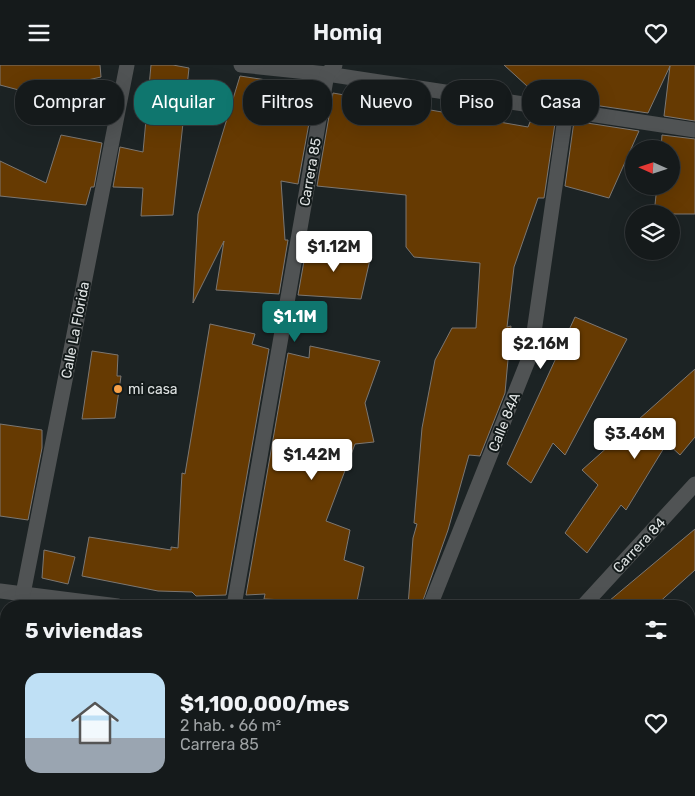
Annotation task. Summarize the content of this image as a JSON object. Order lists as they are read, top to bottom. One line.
{"streets":{"street":["Carrera 85","Calle La Florida","Calle 84A","Carrera 84"]},"places":["mi casa"],"north":"left","page":{"header":"Homiq","chip":["Comprar","Alquilar","Filtros","Nuevo","Piso","Casa"],"price":["$1.12M","$1.1M","$2.16M","$3.46M","$1.42M"],"heading":"5 viviendas","list":[{"name":"$1,100,000/mes","note":"2 hab. · 66 m² · Carrera 85"}]}}
